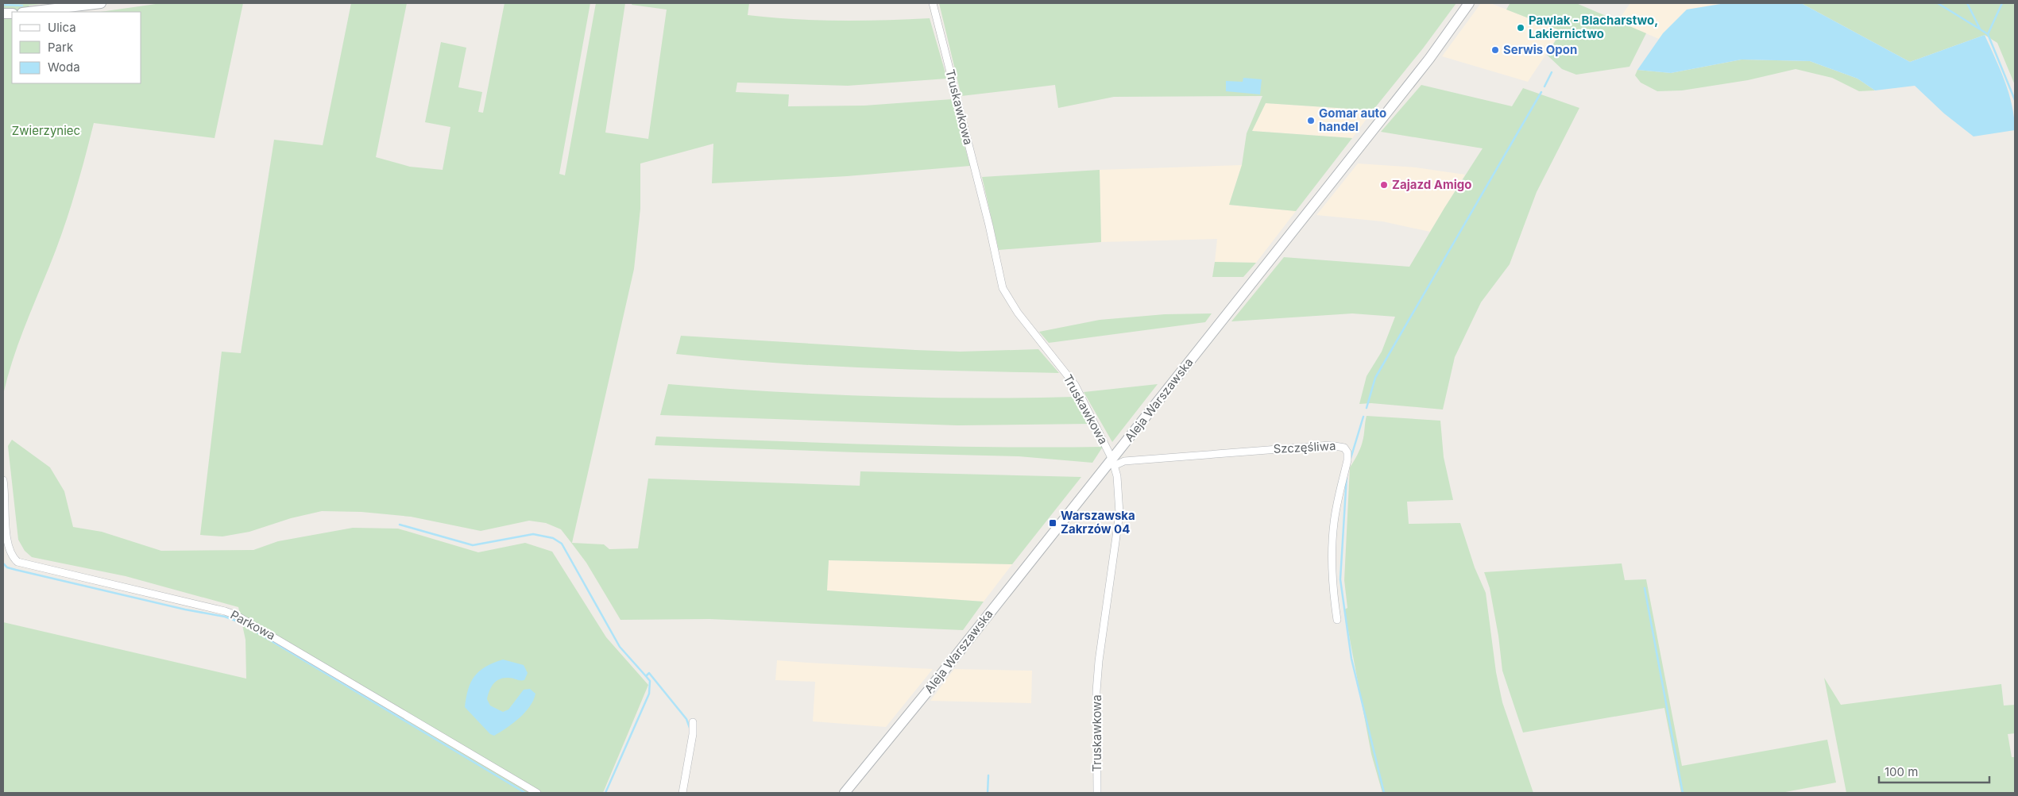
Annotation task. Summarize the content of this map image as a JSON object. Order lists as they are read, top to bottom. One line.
{"streets":{"street":["Truskawkowa","Aleja Warszawska","Szczęśliwa","Parkowa"]},"crossings":[["Truskawkowa","Aleja Warszawska"],["Truskawkowa","Szczęśliwa"],["Aleja Warszawska","Szczęśliwa"]],"parks":["Zwierzyniec"],"places":{"other":["Pawlak - Blacharstwo, Lakiernictwo","Serwis Opon","Gomar auto handel","Zajazd Amigo"],"transit":["Warszawska Zakrzów 04"]},"legend":["Ulica","Park","Woda"],"scale_bar":"100 m"}
